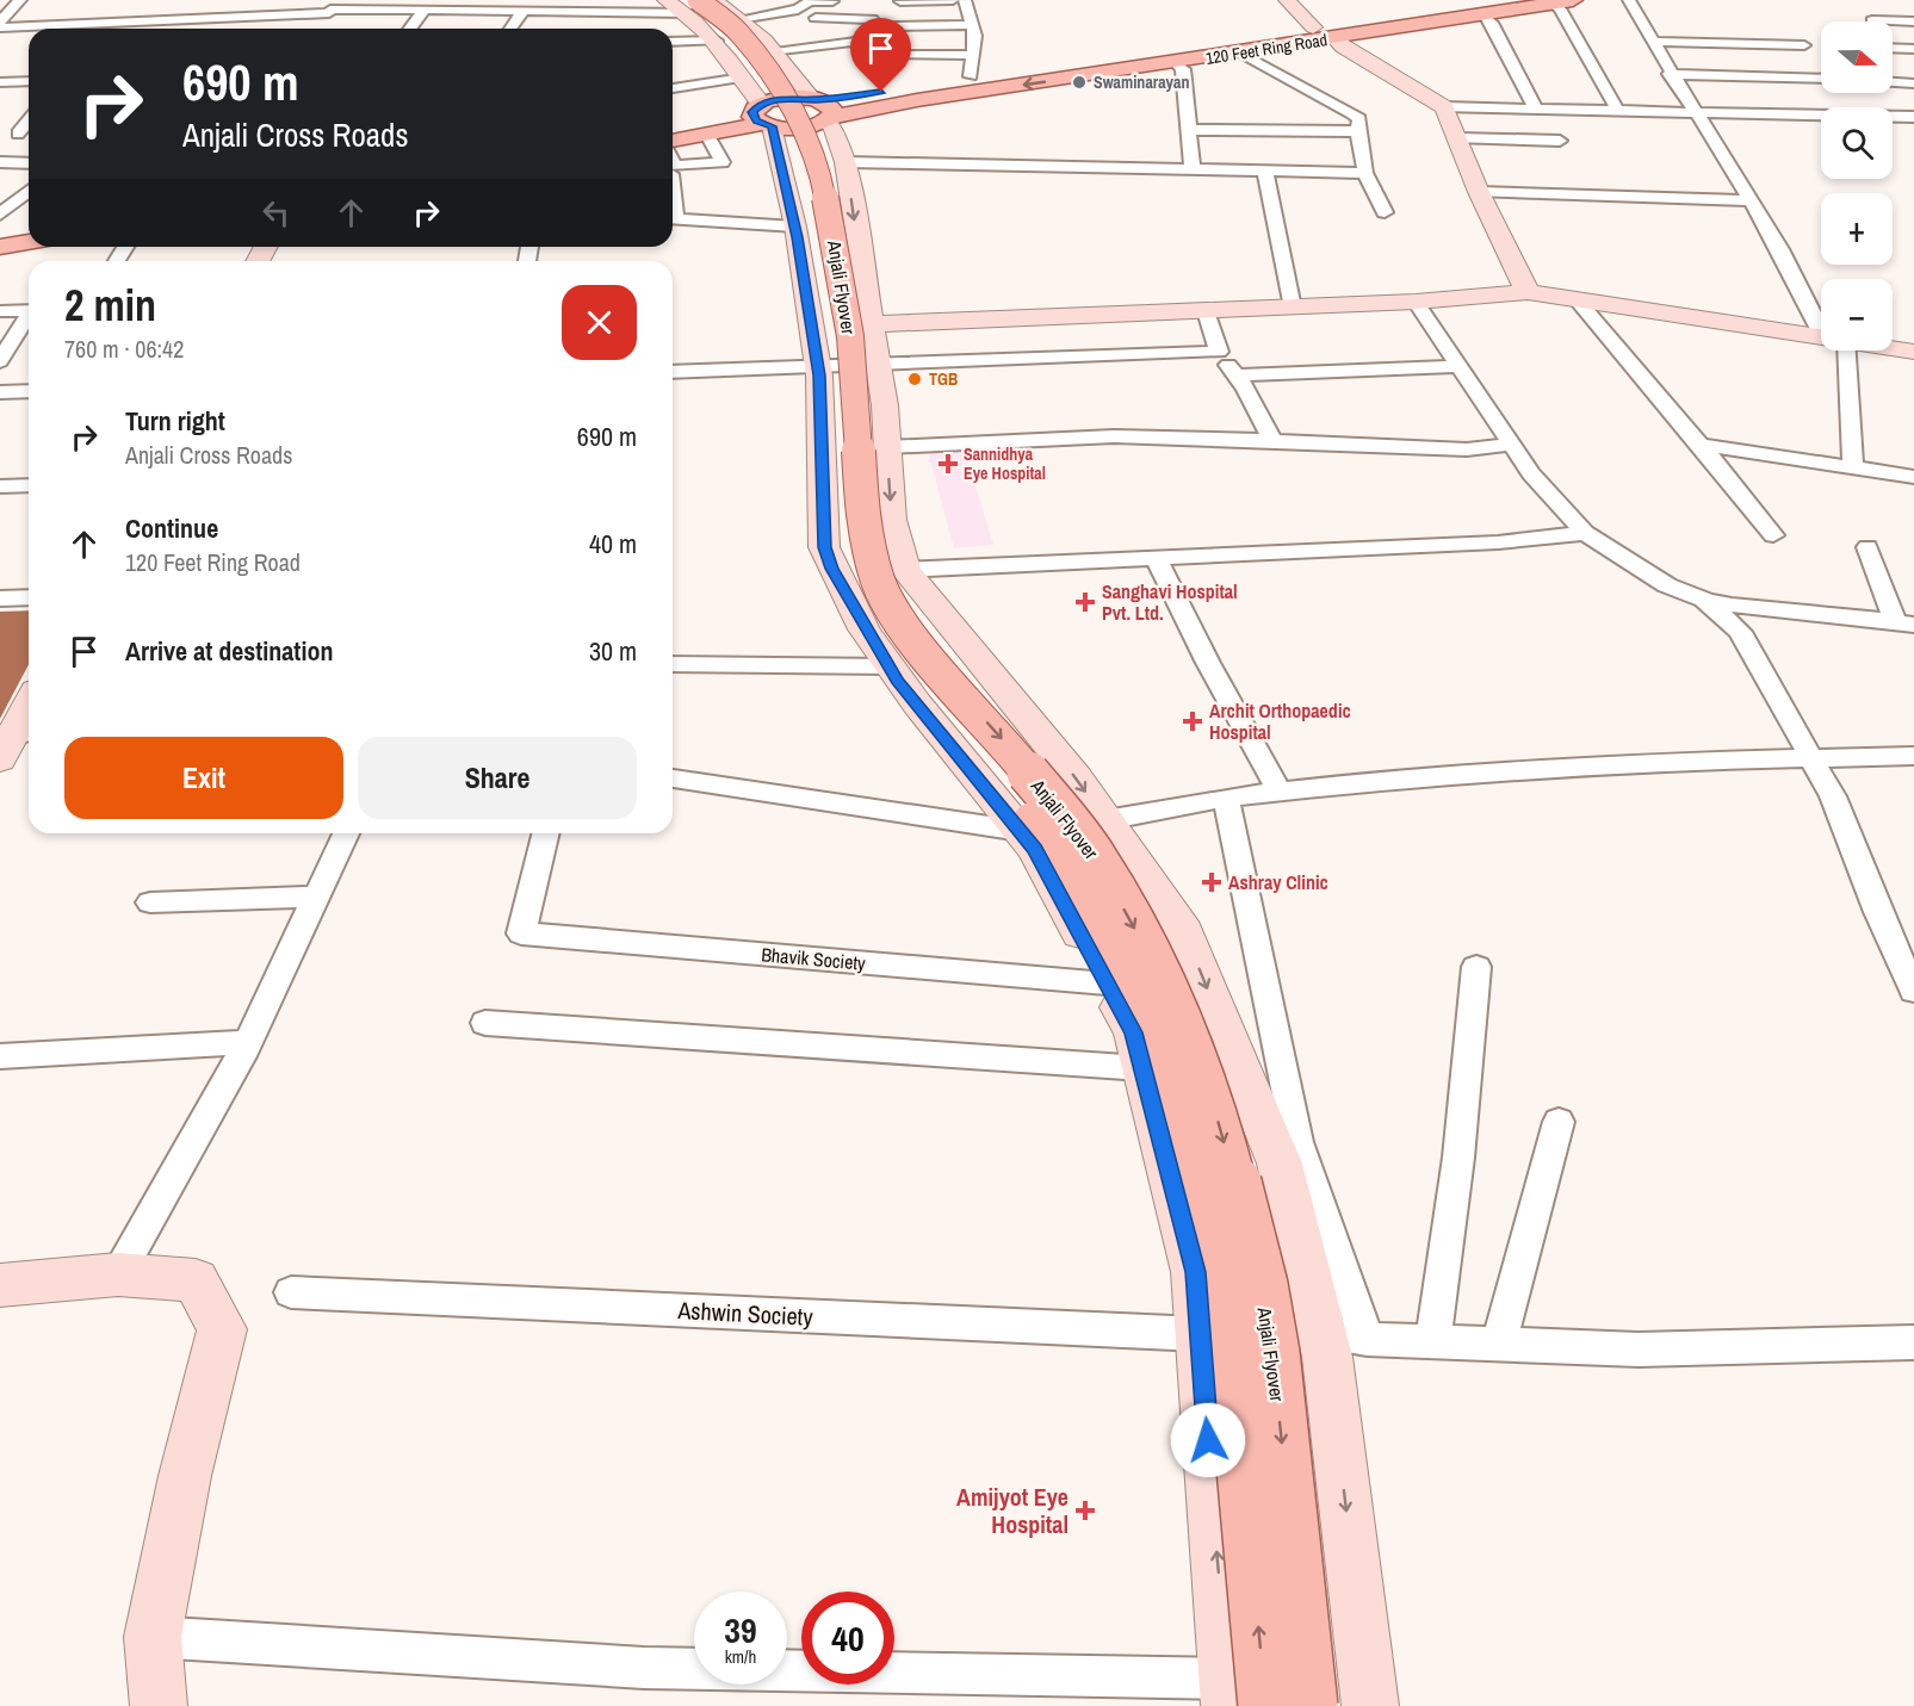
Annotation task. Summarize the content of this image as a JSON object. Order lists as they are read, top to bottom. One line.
{"streets":{"main road":["120 Feet Ring Road","Anjali Flyover"],"street":["Bhavik Society","Ashwin Society"]},"places":{"other":["Swaminarayan","TGB"],"health":["Sannidhya Eye Hospital","Sanghavi Hospital Pvt. Ltd.","Archit Orthopaedic Hospital","Ashray Clinic","Amijyot Eye Hospital"]},"north":"right","page":{"map_buttons":["+","−"],"turn":["690 m","Anjali Cross Roads"],"heading":["2 min","760 m · 06:42"],"list":[{"name":"Turn right","note":"Anjali Cross Roads","value":"690 m"},{"name":"Continue","note":"120 Feet Ring Road","value":"40 m"},{"name":"Arrive at destination","value":"30 m"}],"buttons":["Exit","Share"],"speed":"39 km/h","limit":"40"}}
